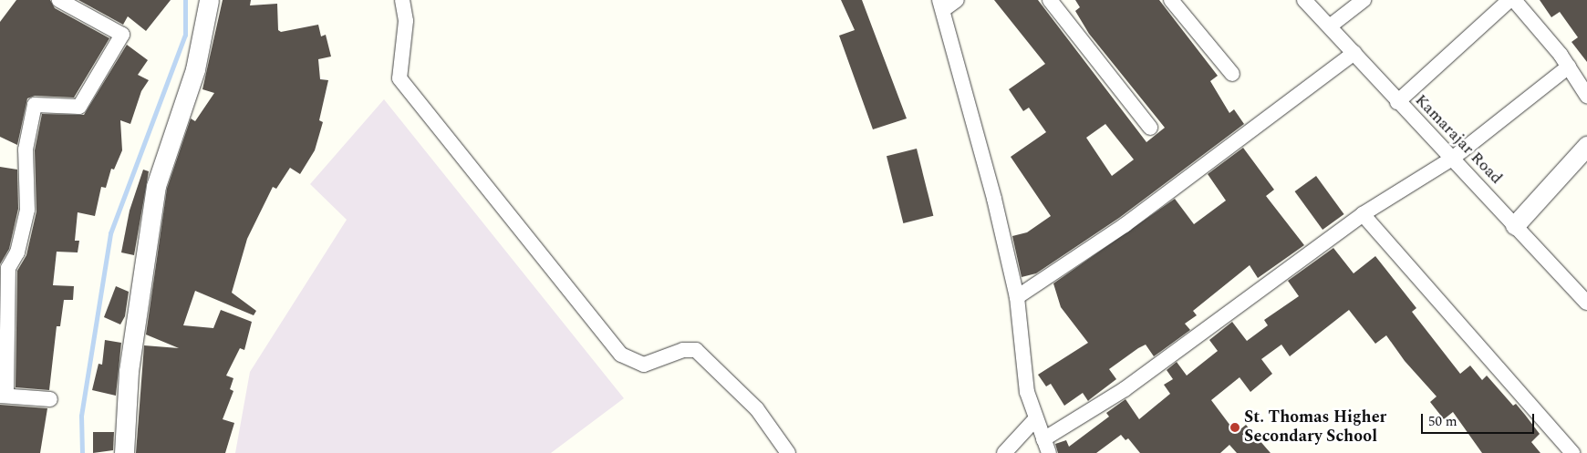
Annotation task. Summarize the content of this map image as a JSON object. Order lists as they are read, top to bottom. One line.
{"streets":{"street":["Kamarajar Road"]},"places":["St. Thomas Higher Secondary School"],"scale_bar":"50 m"}
